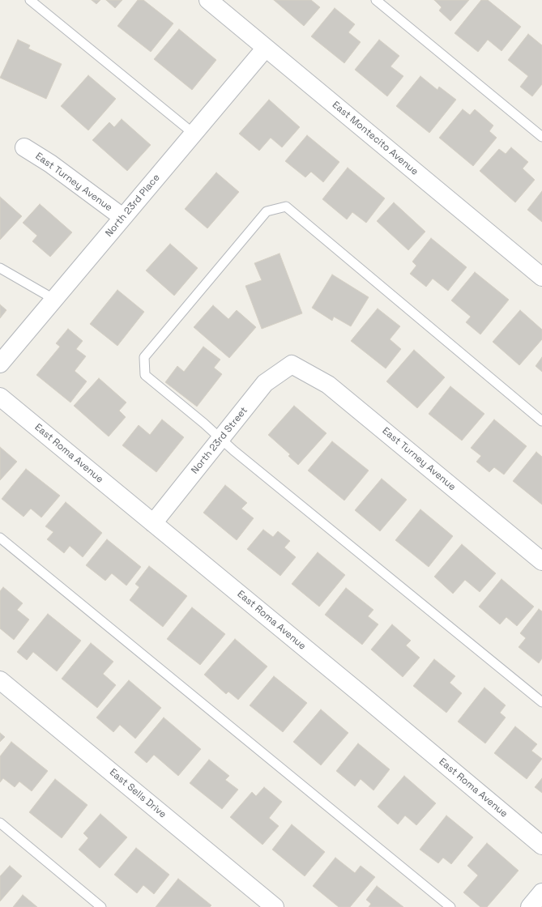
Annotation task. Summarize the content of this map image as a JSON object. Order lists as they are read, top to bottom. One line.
{"streets":{"street":["East Montecito Avenue","East Turney Avenue","North 23rd Place","North 23rd Street","East Roma Avenue","East Sells Drive"]},"crossings":[["East Montecito Avenue","North 23rd Place"],["East Turney Avenue","North 23rd Place"],["East Turney Avenue","North 23rd Street"],["North 23rd Street","East Roma Avenue"]]}
